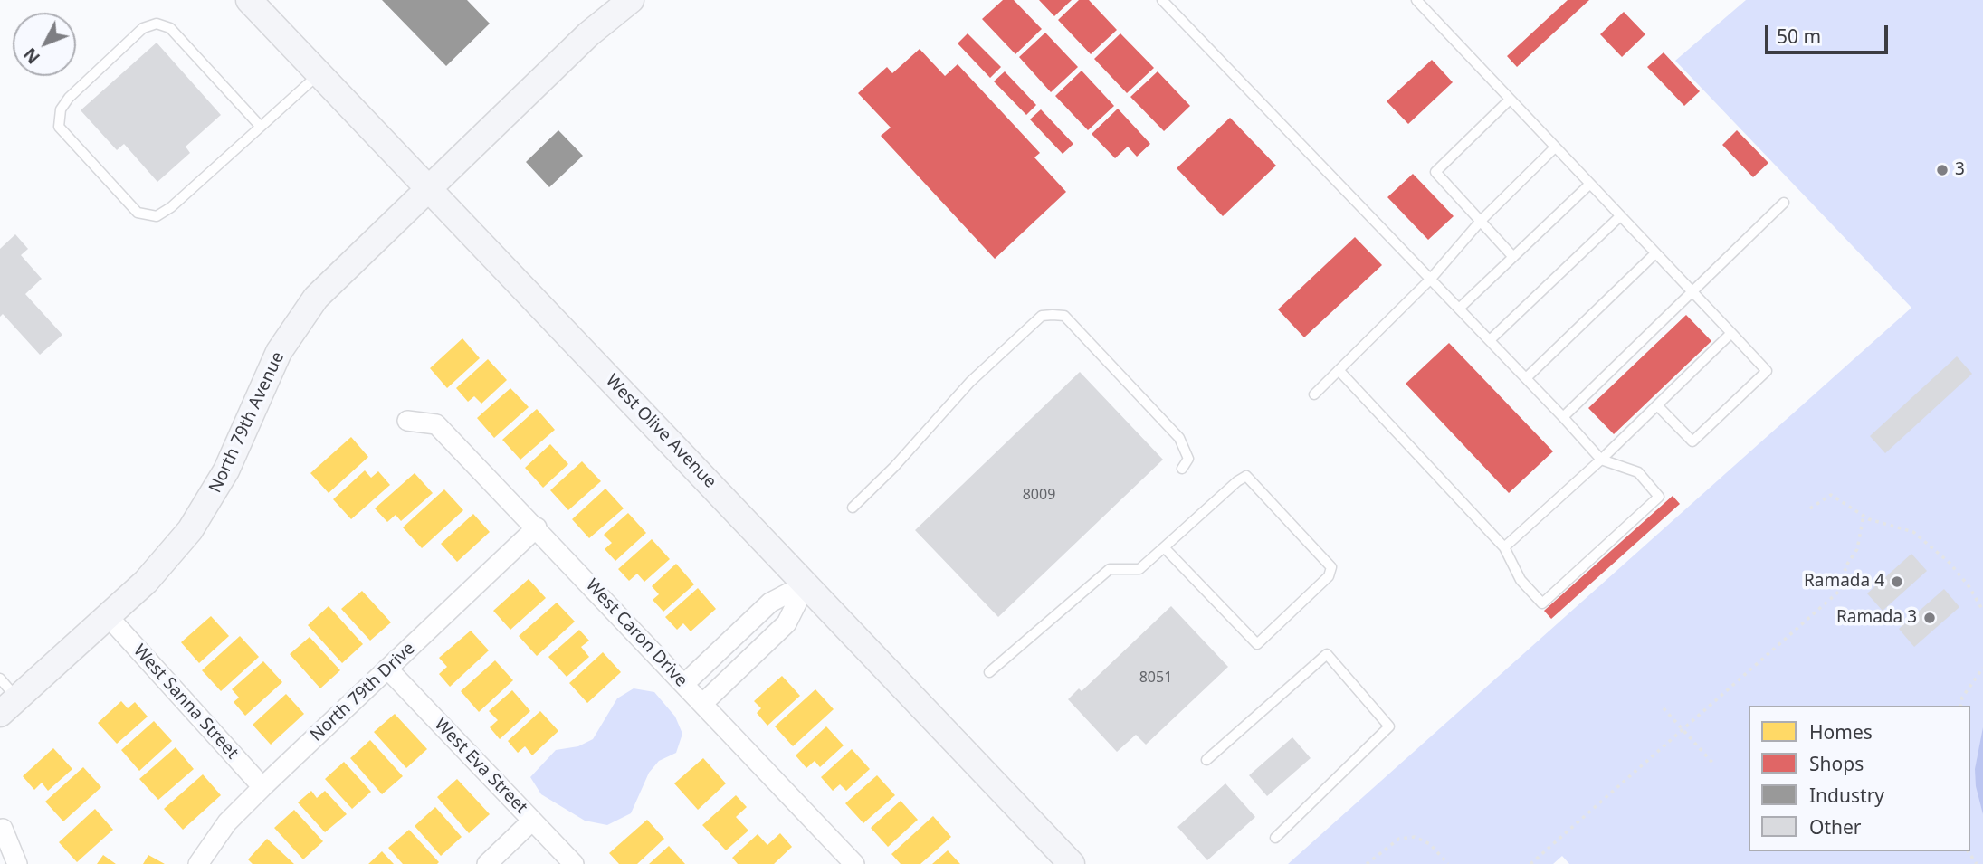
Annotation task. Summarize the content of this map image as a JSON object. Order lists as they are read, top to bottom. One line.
{"streets":{"main road":["North 79th Avenue","West Olive Avenue"],"street":["West Caron Drive","North 79th Drive","West Sanna Street","West Eva Street"]},"crossings":[["North 79th Avenue","West Olive Avenue"],["North 79th Avenue","West Sanna Street"],["West Caron Drive","North 79th Drive"],["North 79th Drive","West Sanna Street"],["North 79th Drive","West Eva Street"]],"places":["3","Ramada 4","Ramada 3"],"house_numbers":["8009","8051"],"legend":["Homes","Shops","Industry","Other"],"scale_bar":"50 m","north":"bottom left"}
